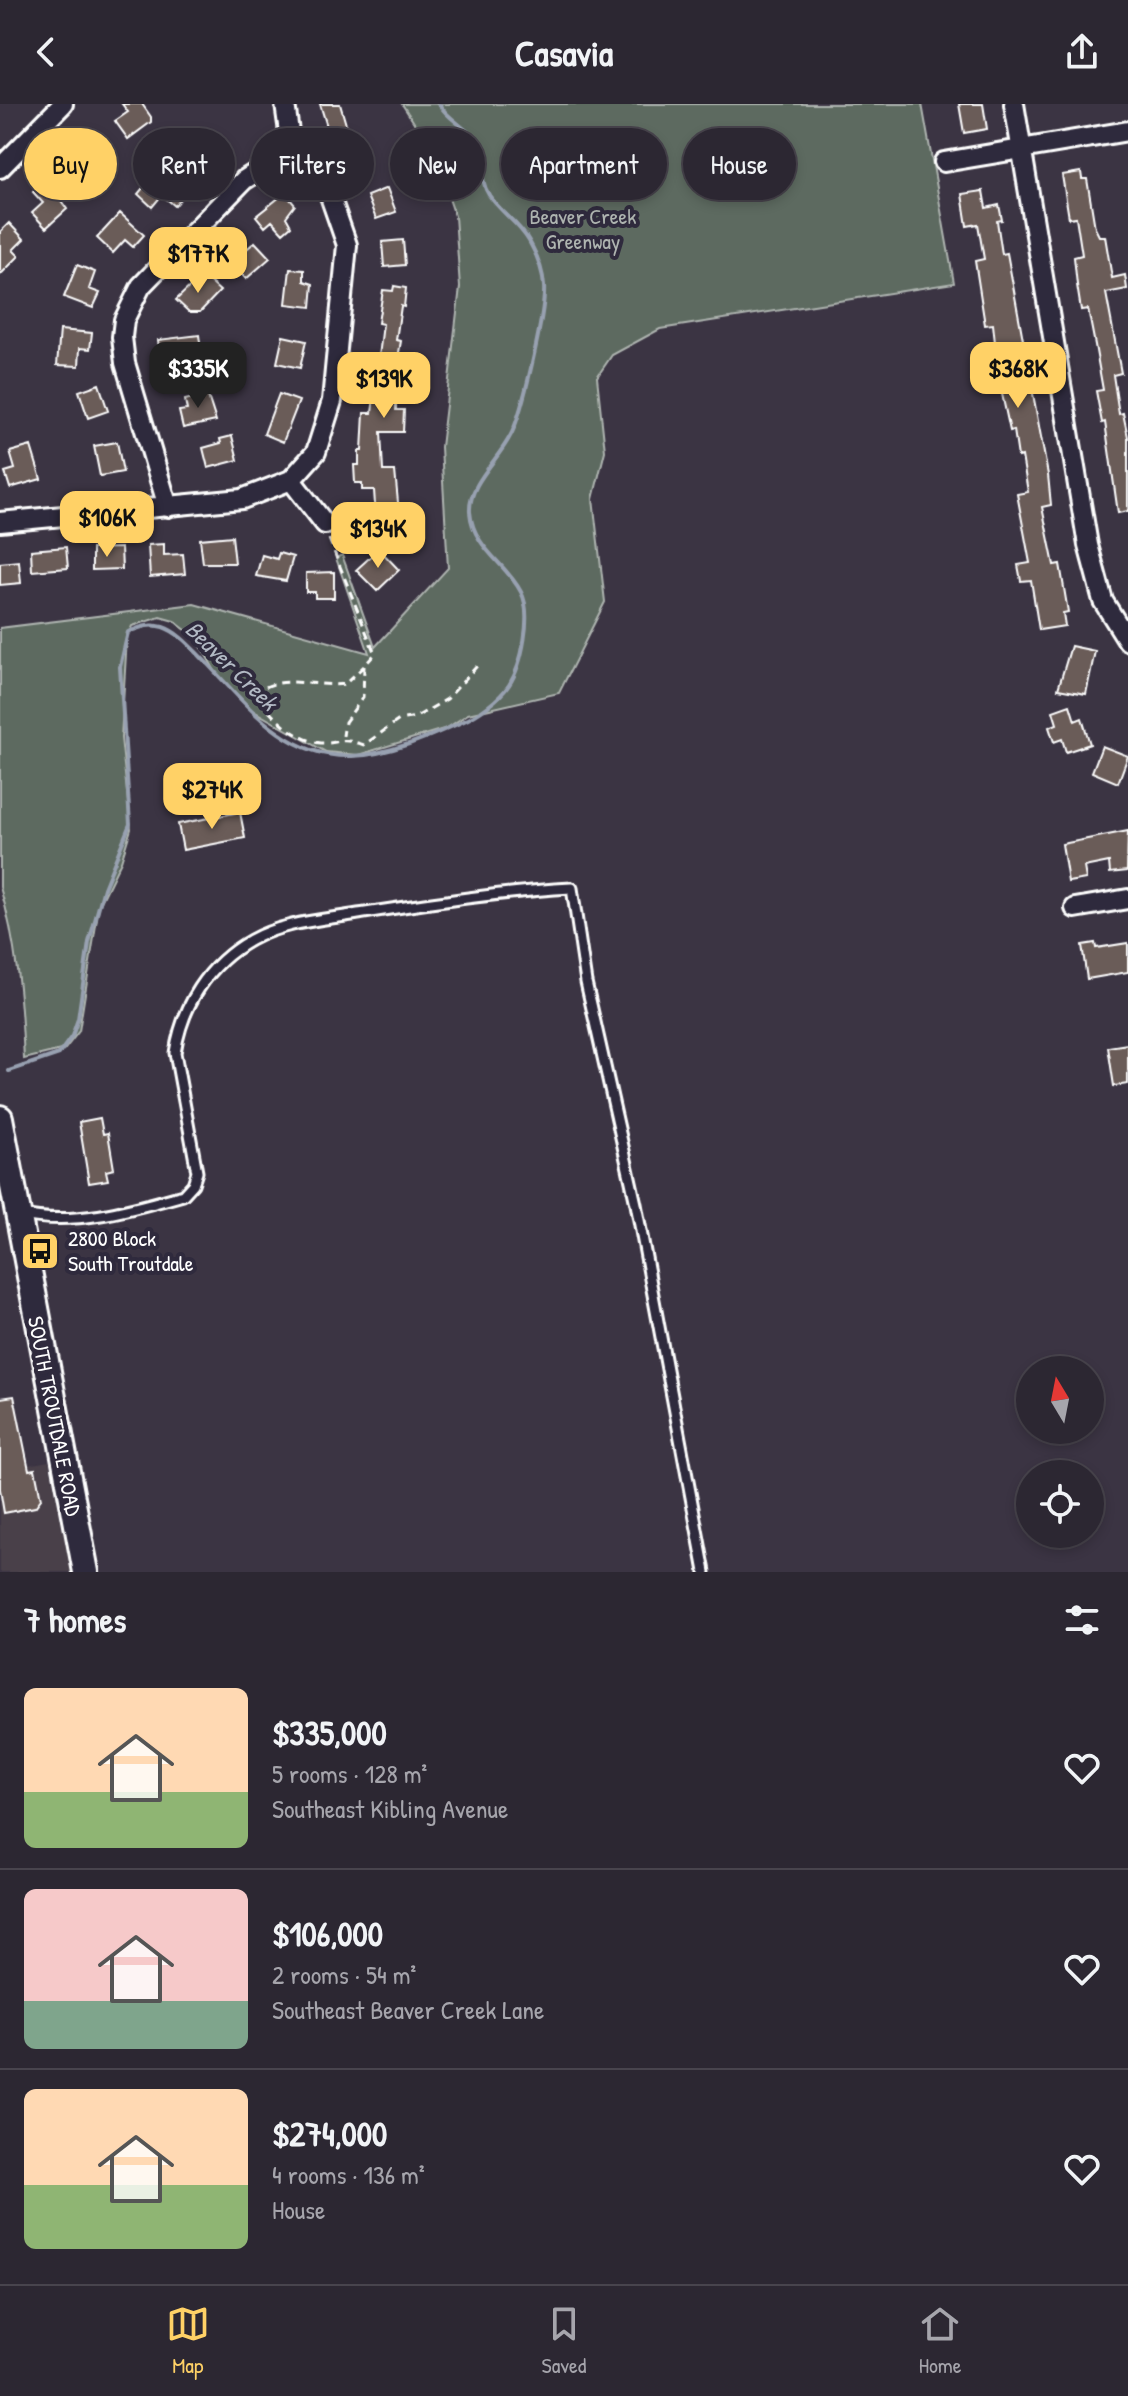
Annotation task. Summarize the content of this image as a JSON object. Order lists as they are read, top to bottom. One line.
{"streets":{"main road":["SOUTH TROUTDALE ROAD"]},"water":["Beaver Creek"],"parks":["Beaver Creek Greenway"],"places":{"bus stop":["2800 Block South Troutdale"]},"north":"top","page":{"header":"Casavia","chip":["Buy","Rent","Filters","New","Apartment","House"],"price":["$177K","$335K","$368K","$139K","$106K","$134K","$274K"],"heading":"7 homes","list":[{"name":"$335,000","note":"5 rooms · 128 m² · Southeast Kibling Avenue"},{"name":"$106,000","note":"2 rooms · 54 m² · Southeast Beaver Creek Lane"},{"name":"$274,000","note":"4 rooms · 136 m² · House"}],"tabs":["Map","Saved","Home"]}}
